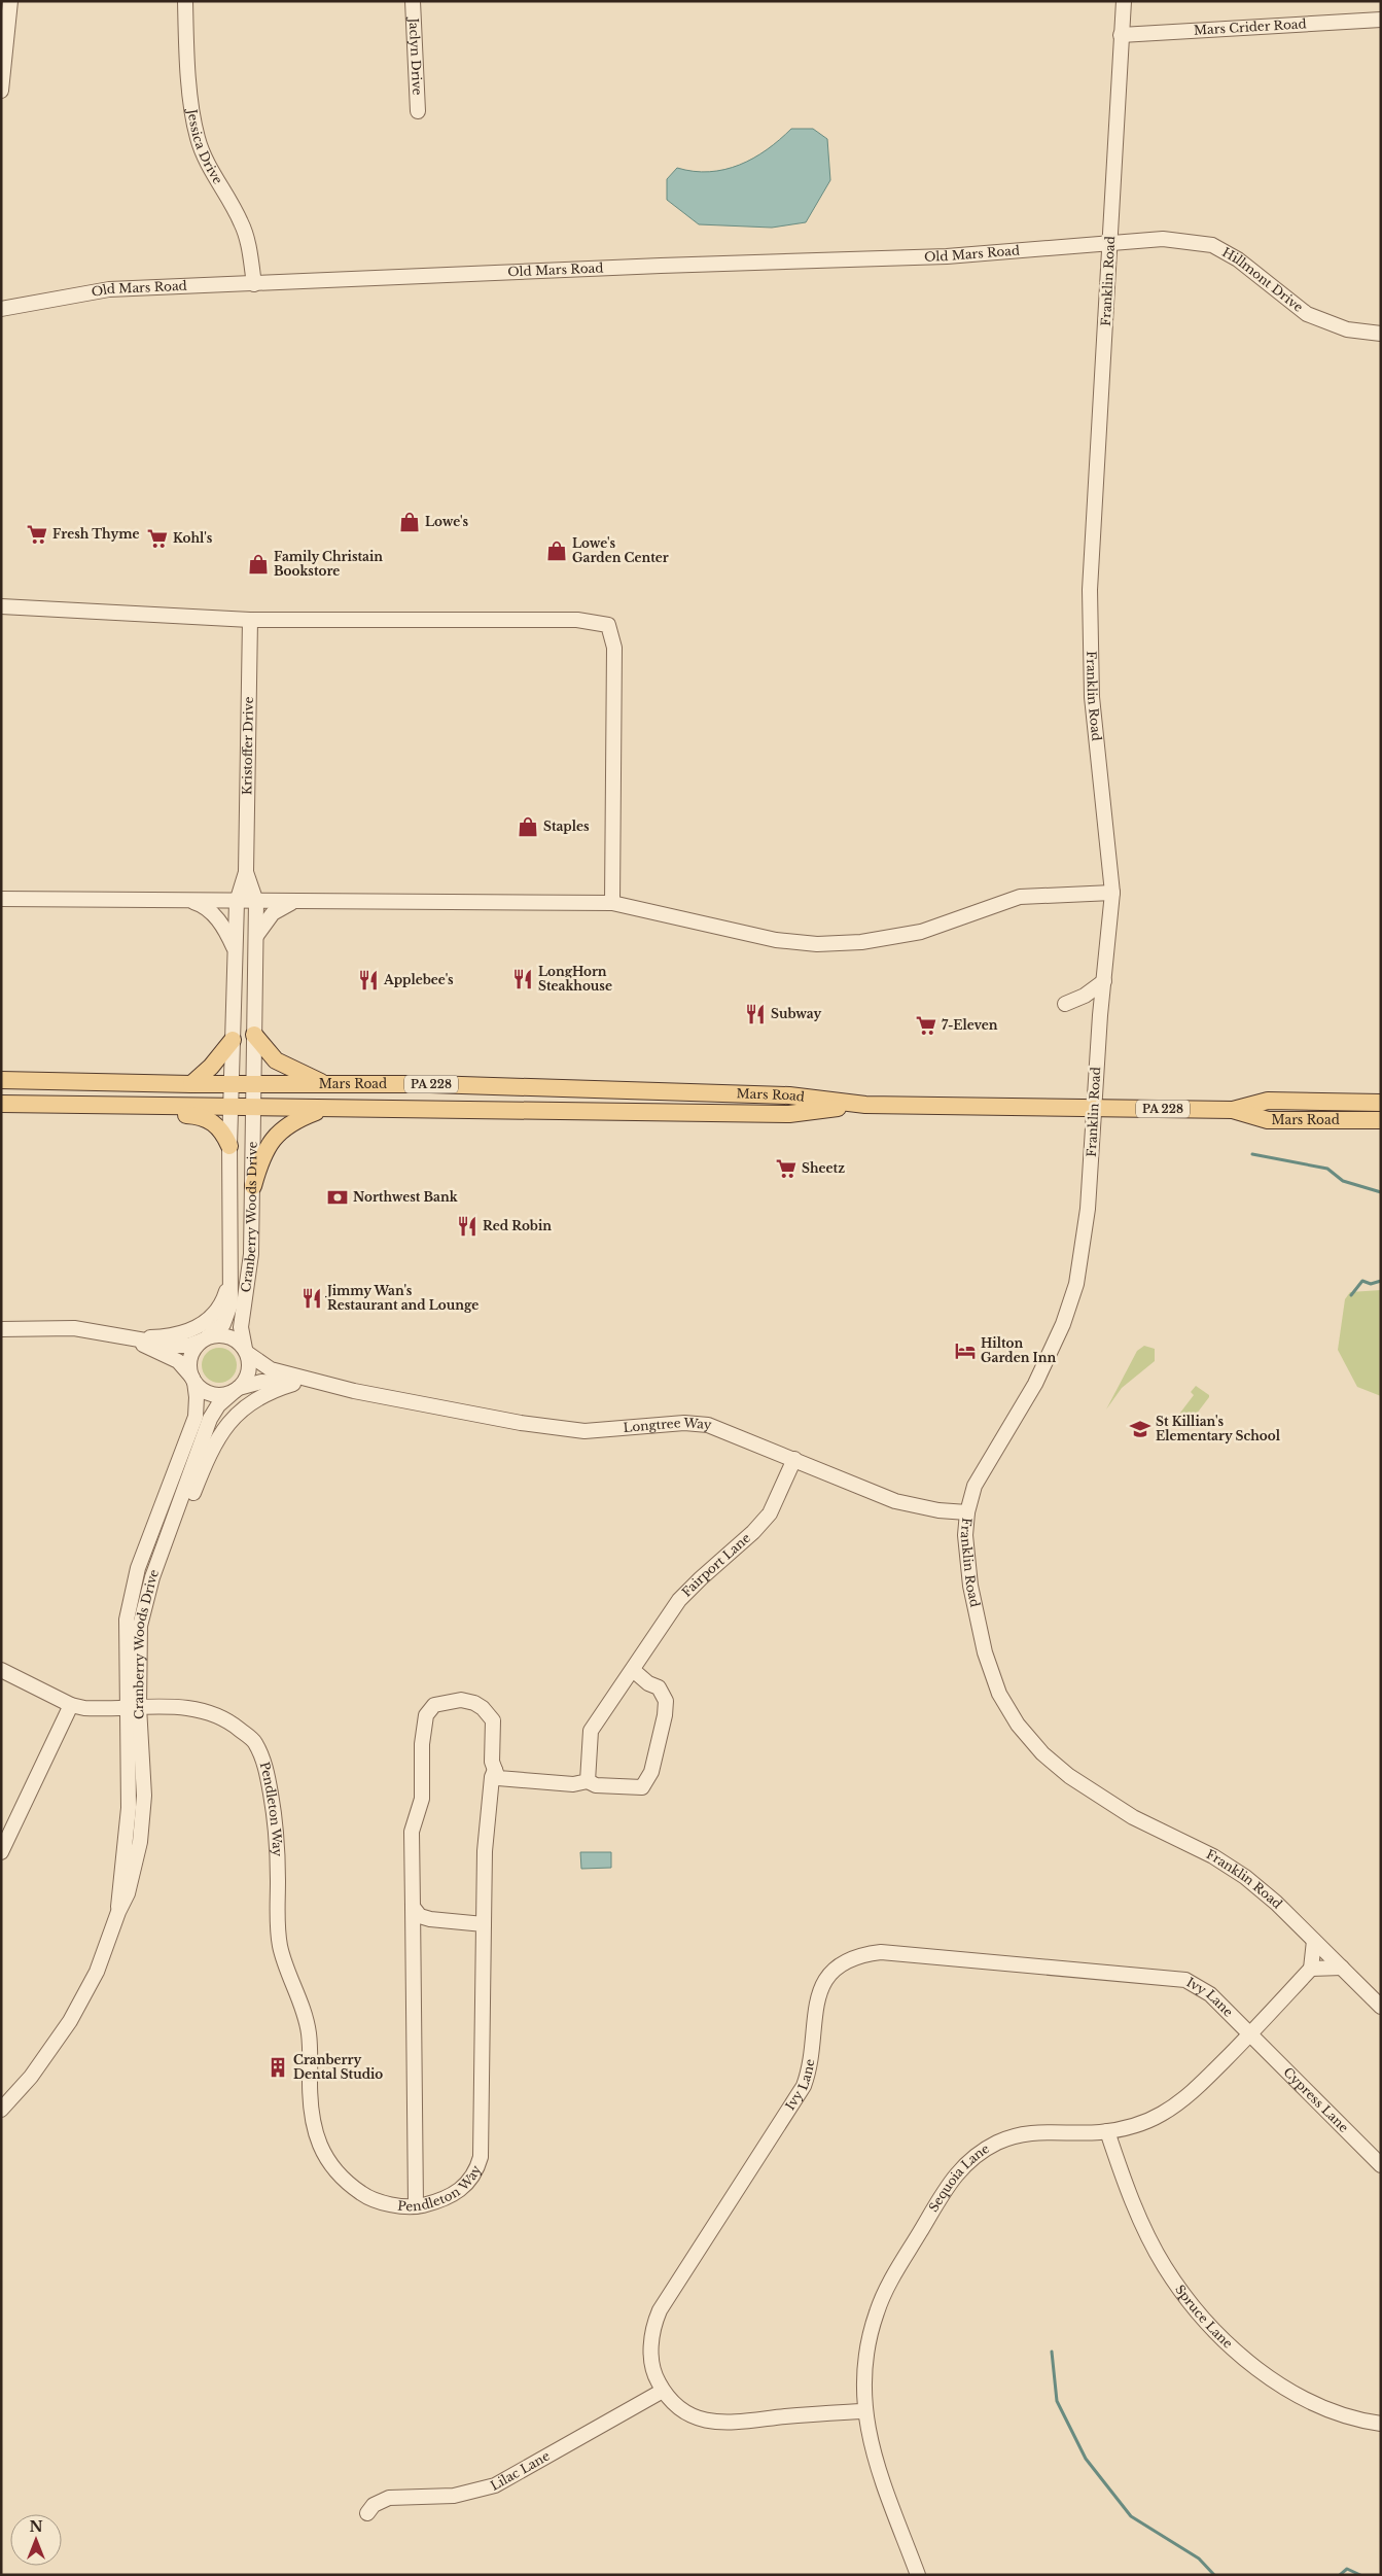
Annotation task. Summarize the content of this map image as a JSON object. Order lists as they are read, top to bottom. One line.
{"streets":{"main road":["Mars Road","PA 228"],"street":["Mars Crider Road","Jaclyn Drive","Jessica Drive","Old Mars Road","Franklin Road","Hillmont Drive","Kristoffer Drive","Cranberry Woods Drive","Longtree Way","Fairport Lane","Pendleton Way","Ivy Lane","Cypress Lane","Sequoia Lane","Spruce Lane","Lilac Lane"]},"crossings":[["Mars Crider Road","Franklin Road"],["Jessica Drive","Old Mars Road"],["Old Mars Road","Franklin Road"],["Old Mars Road","Hillmont Drive"],["Franklin Road","Hillmont Drive"],["Franklin Road","Mars Road"],["Franklin Road","Longtree Way"],["Kristoffer Drive","Mars Road"],["Kristoffer Drive","Cranberry Woods Drive"],["Mars Road","Cranberry Woods Drive"],["Cranberry Woods Drive","Pendleton Way"],["Longtree Way","Fairport Lane"],["Ivy Lane","Cypress Lane"],["Ivy Lane","Sequoia Lane"],["Ivy Lane","Lilac Lane"],["Cypress Lane","Sequoia Lane"],["Sequoia Lane","Spruce Lane"]],"places":{"shop":["Lowe's","Lowe's Garden Center","Family Christain Bookstore","Staples"],"supermarket":["Fresh Thyme","Kohl's","7-Eleven","Sheetz"],"restaurant":["LongHorn Steakhouse","Applebee's","Subway","Red Robin","Jimmy Wan's Restaurant and Lounge"],"bank":["Northwest Bank"],"hotel":["Hilton Garden Inn"],"school or university":["St Killian's Elementary School"],"building":["Cranberry Dental Studio"]},"north":"top"}
